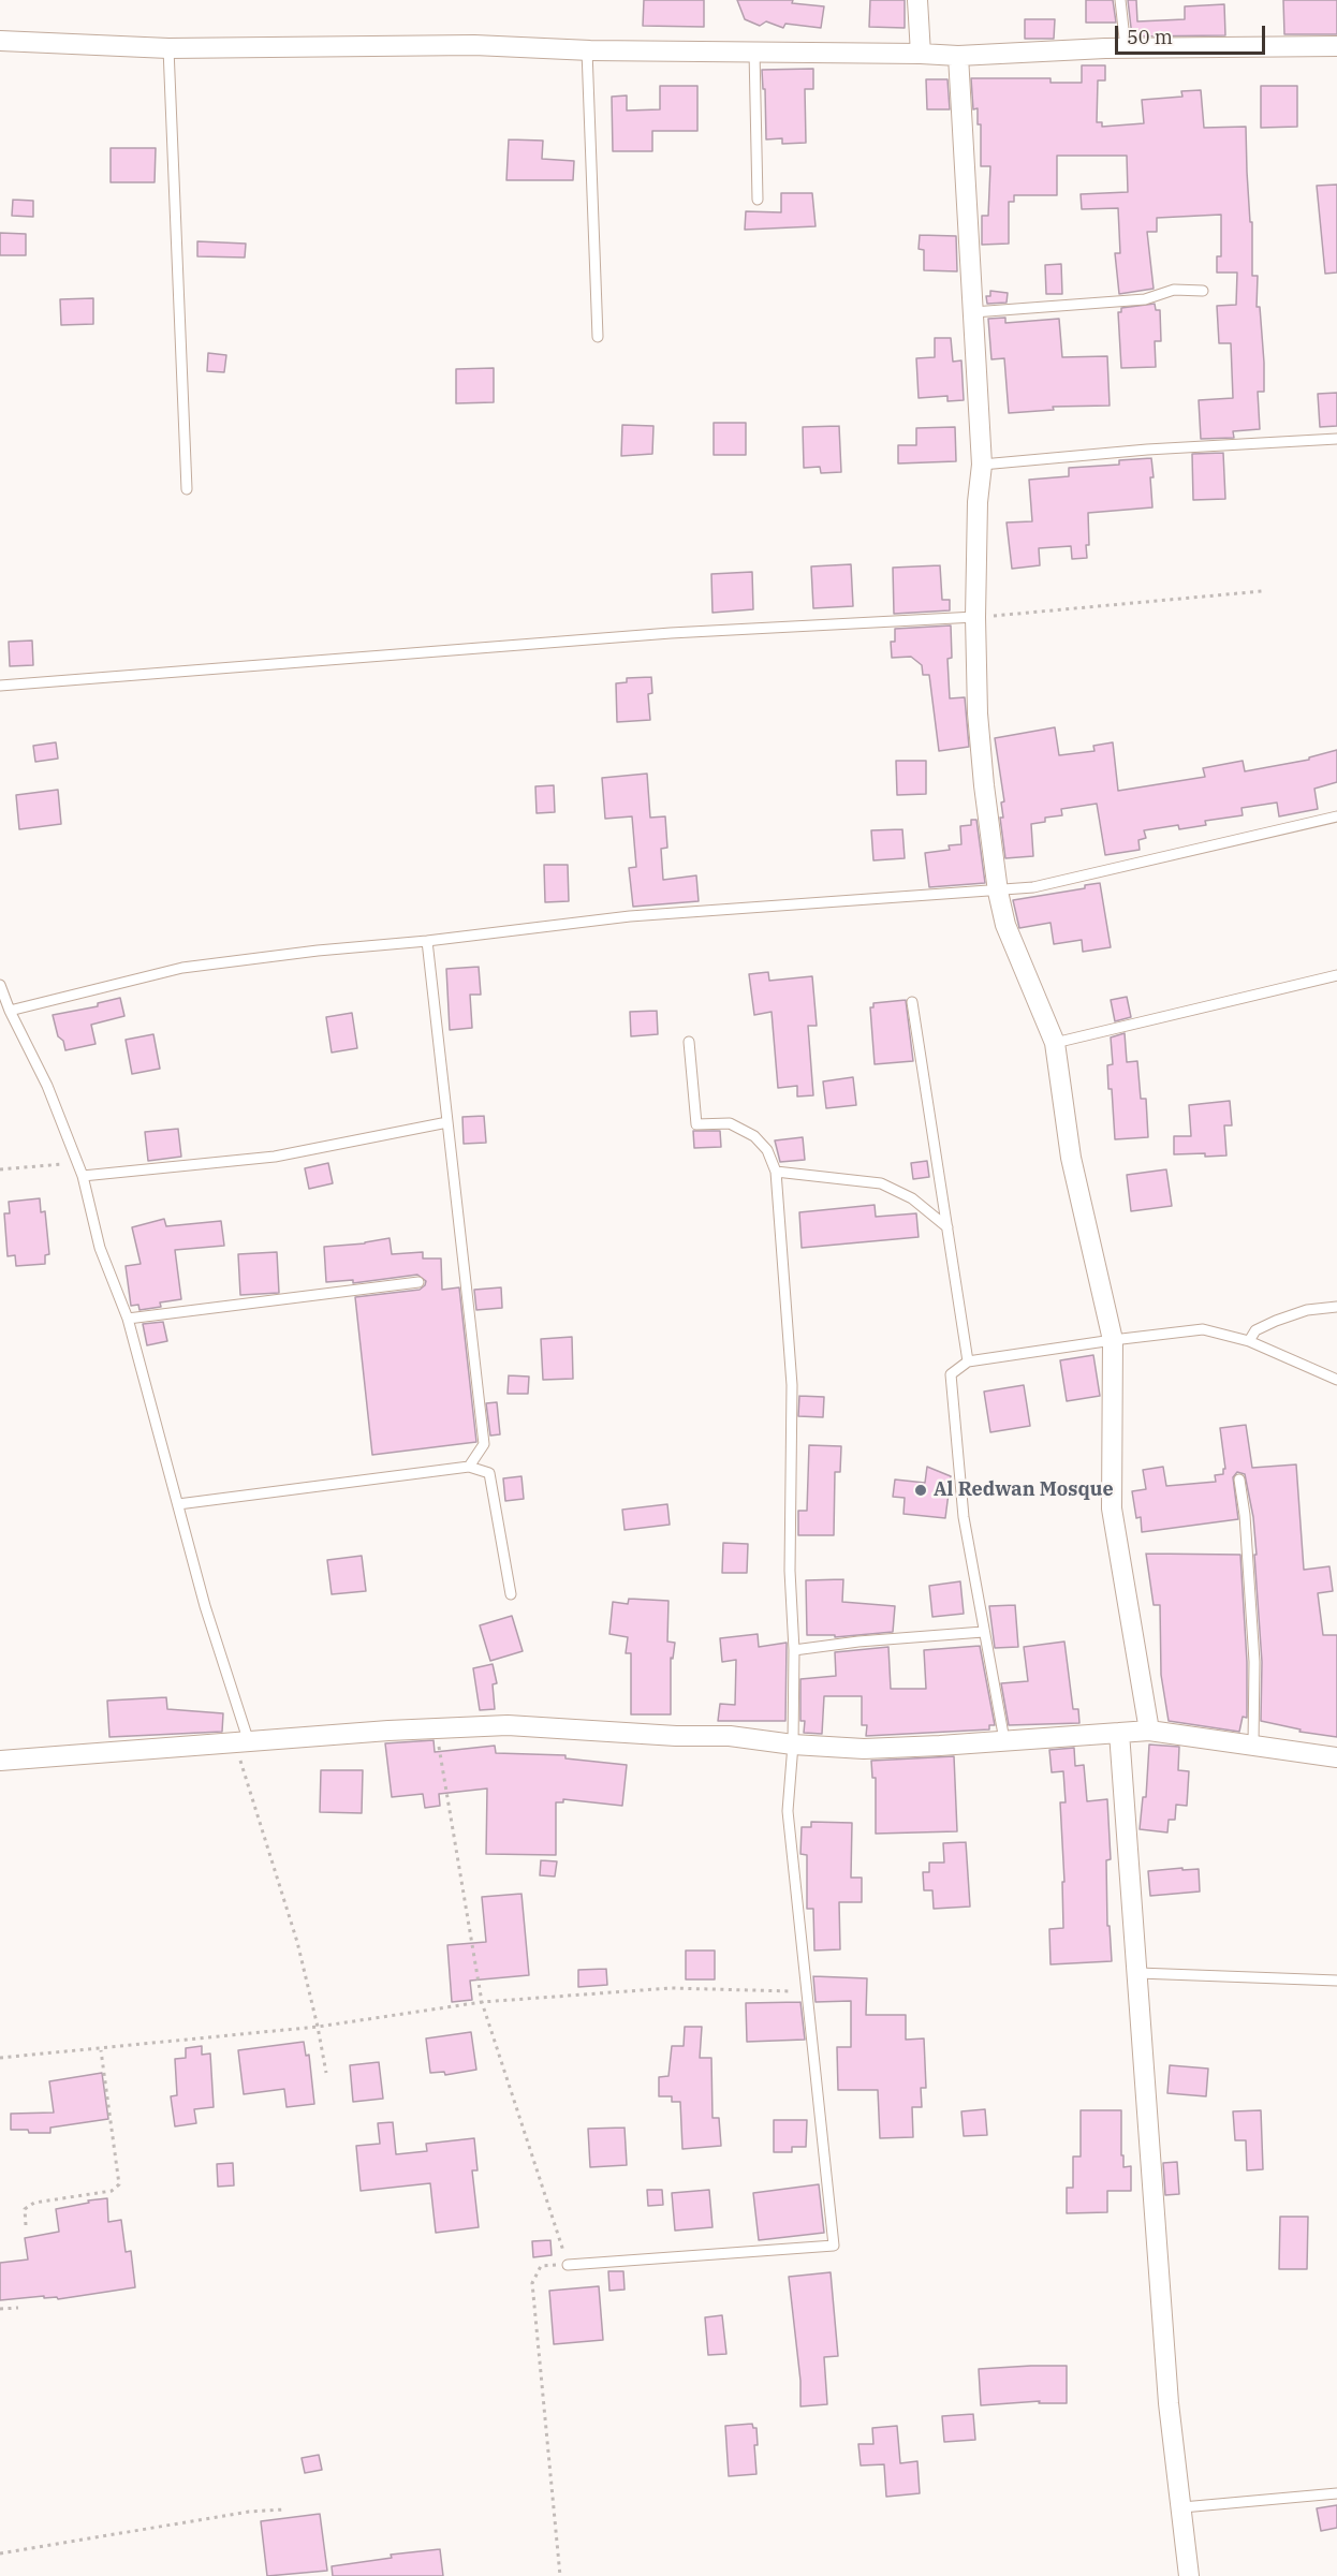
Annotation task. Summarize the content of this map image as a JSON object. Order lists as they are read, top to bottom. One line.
{"places":["Al Redwan Mosque"],"scale_bar":"50 m"}
